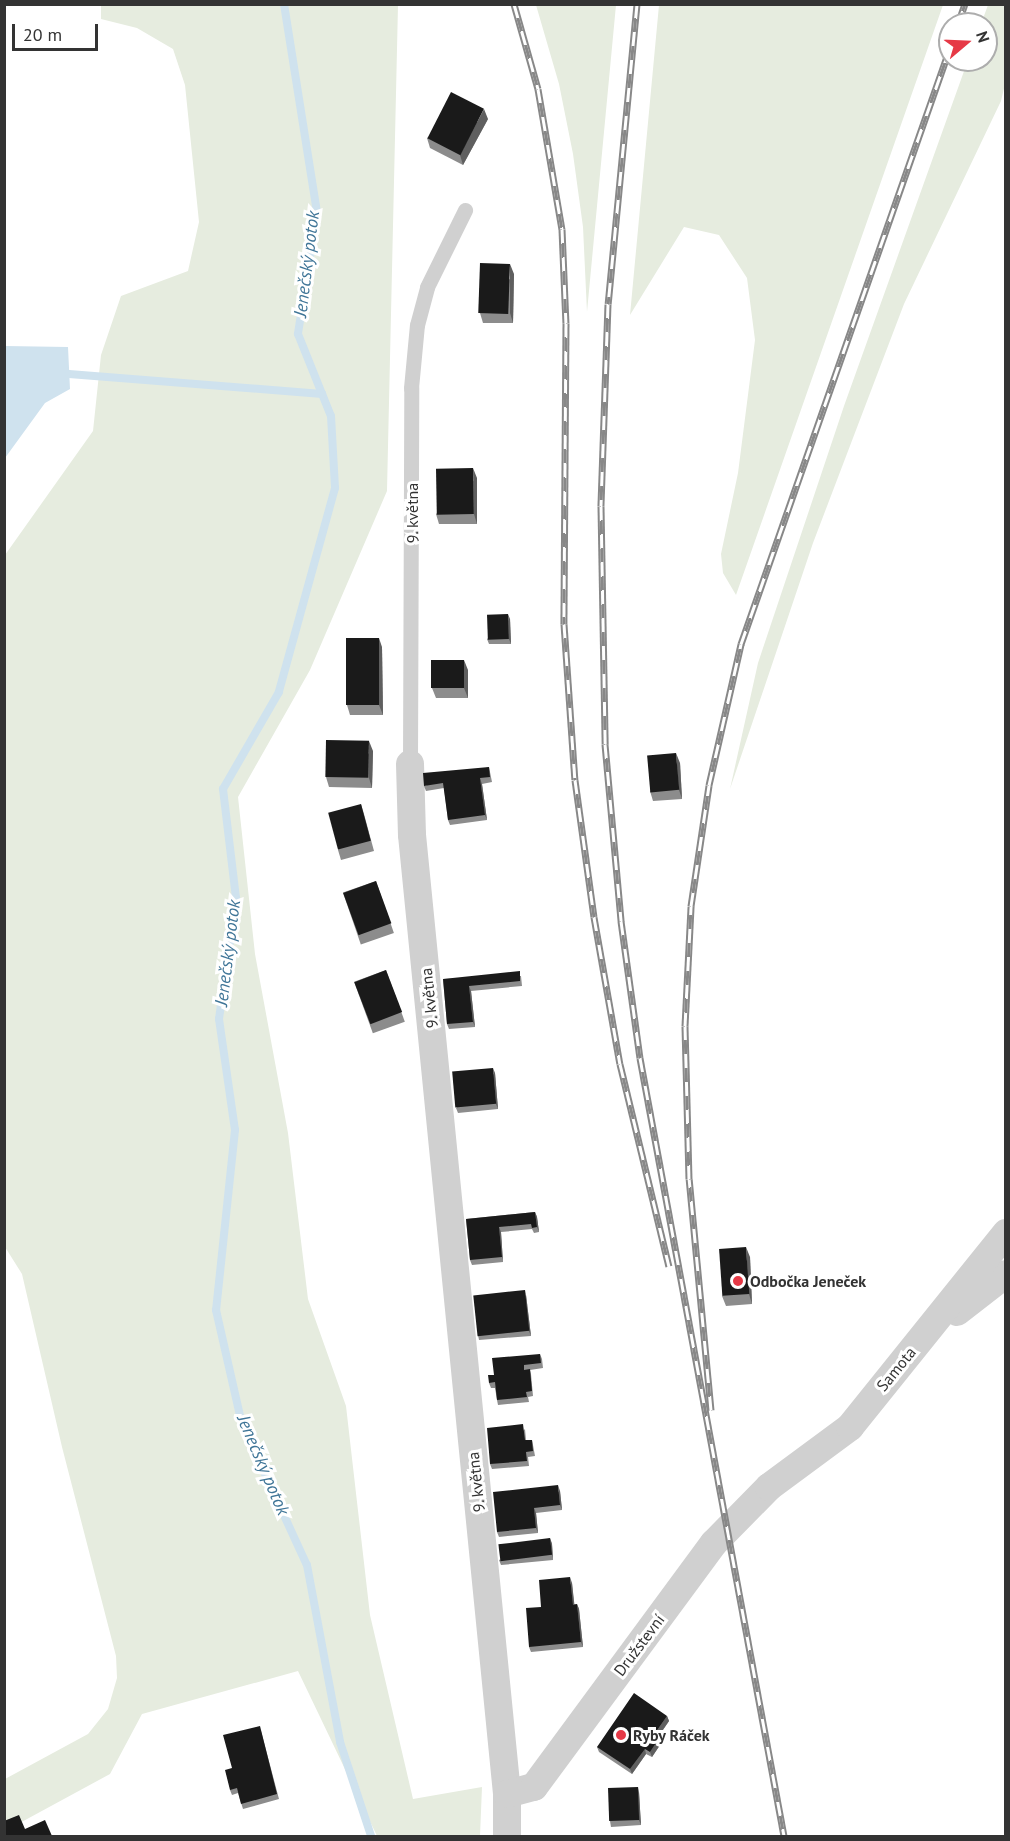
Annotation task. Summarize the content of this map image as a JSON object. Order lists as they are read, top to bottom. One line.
{"streets":{"street":["9. května","Samota","Družstevní"]},"crossings":[["9. května","Družstevní"],["Samota","Družstevní"]],"water":["Jenečský potok"],"places":["Odbočka Jeneček","Ryby Ráček"],"scale_bar":"20 m","north":"right"}
